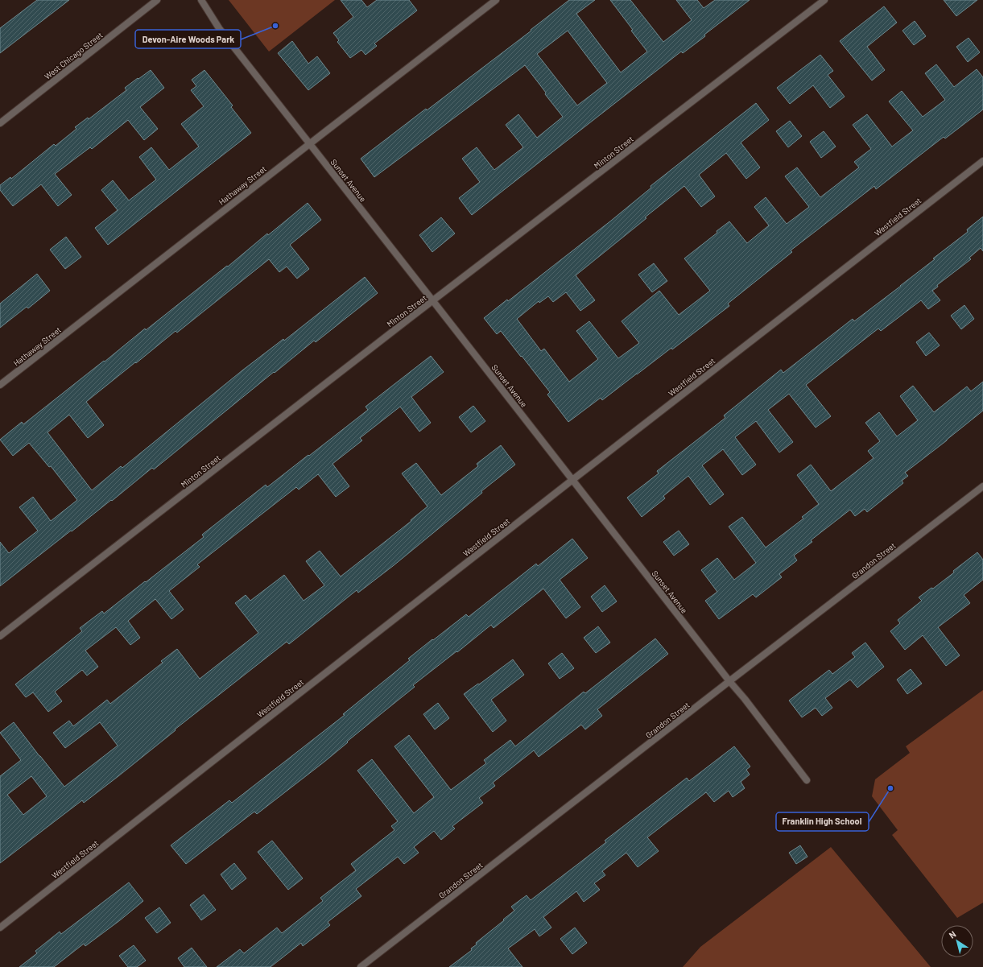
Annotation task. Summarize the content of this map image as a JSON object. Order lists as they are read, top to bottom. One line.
{"streets":{"street":["West Chicago Street","Minton Street","Sunset Avenue","Hathaway Street","Westfield Street","Grandon Street"]},"crossings":[["Minton Street","Sunset Avenue"],["Sunset Avenue","Hathaway Street"],["Sunset Avenue","Westfield Street"],["Sunset Avenue","Grandon Street"]],"places":["Devon-Aire Woods Park","Franklin High School"],"north":"top left"}
